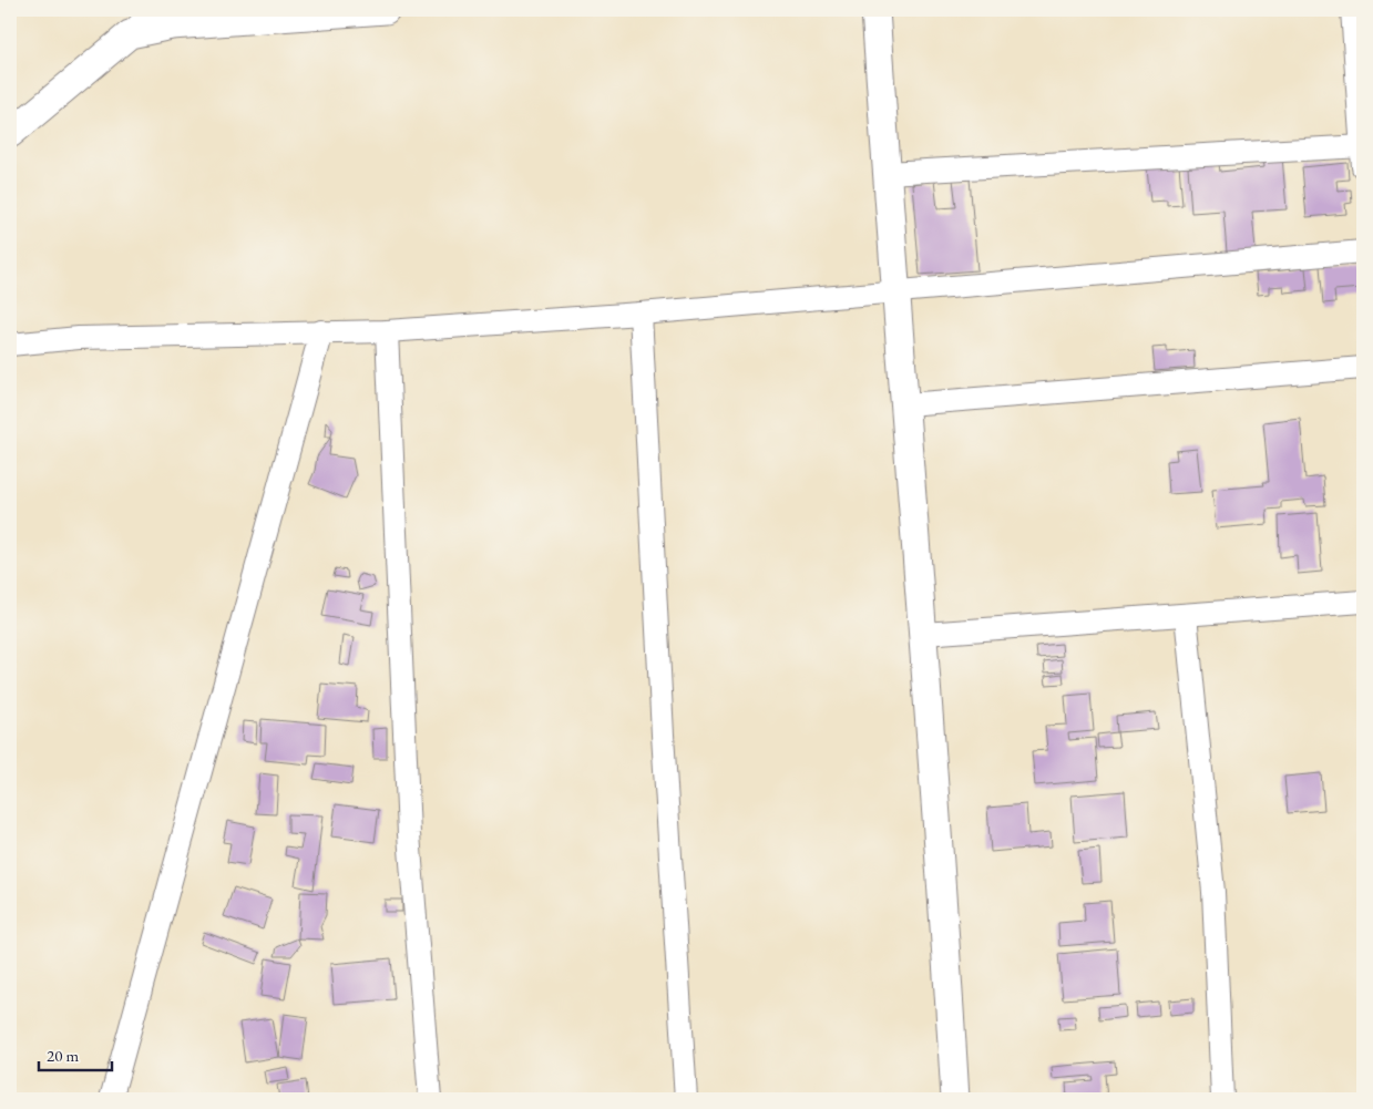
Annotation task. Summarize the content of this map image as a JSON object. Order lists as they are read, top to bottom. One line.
{"scale_bar":"20 m"}
